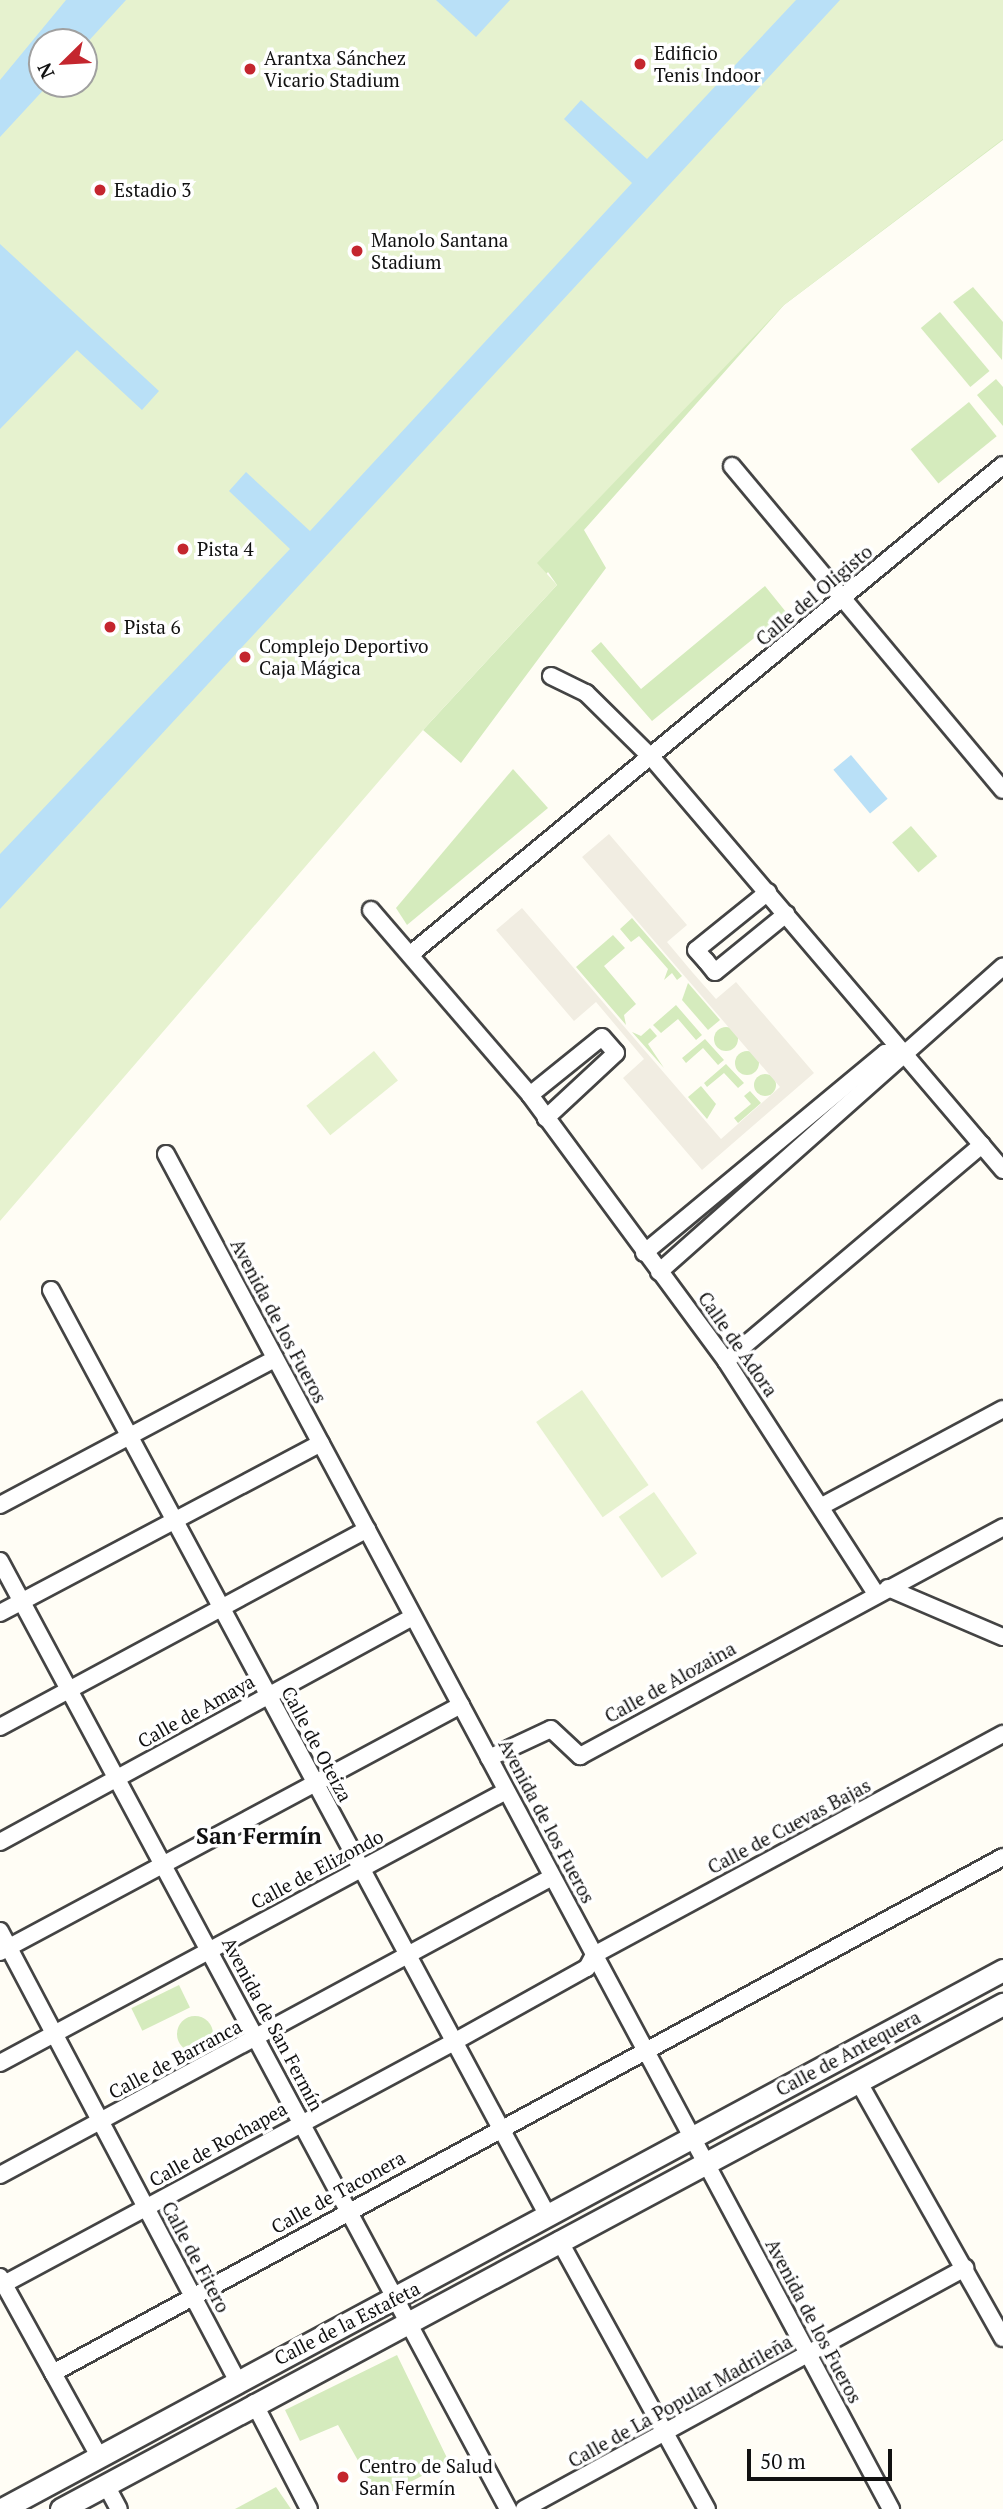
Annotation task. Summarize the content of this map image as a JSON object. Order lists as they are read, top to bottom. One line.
{"streets":{"street":["Calle del Oligisto","Avenida de los Fueros","Calle de Adora","Calle de Alozaina","Calle de Amaya","Calle de Oteiza","Calle de Cuevas Bajas","Calle de Elizondo","Avenida de San Fermín","Calle de Antequera","Calle de Barranca","Calle de Rochapea","Calle de Taconera","Calle de Fitero","Calle de la Estafeta","Calle de La Popular Madrileña"]},"crossings":[["Calle del Oligisto","Calle de Adora"],["Avenida de los Fueros","Calle de Alozaina"],["Avenida de los Fueros","Calle de Amaya"],["Avenida de los Fueros","Calle de Cuevas Bajas"],["Avenida de los Fueros","Calle de Elizondo"],["Avenida de los Fueros","Calle de Antequera"],["Avenida de los Fueros","Calle de Barranca"],["Avenida de los Fueros","Calle de Rochapea"],["Avenida de los Fueros","Calle de Taconera"],["Avenida de los Fueros","Calle de la Estafeta"],["Avenida de los Fueros","Calle de La Popular Madrileña"],["Calle de Adora","Calle de Alozaina"],["Calle de Amaya","Calle de Oteiza"],["Calle de Amaya","Avenida de San Fermín"],["Calle de Oteiza","Calle de Elizondo"],["Calle de Oteiza","Calle de Barranca"],["Calle de Oteiza","Calle de Rochapea"],["Calle de Oteiza","Calle de Taconera"],["Calle de Oteiza","Calle de la Estafeta"],["Calle de Cuevas Bajas","Calle de Rochapea"],["Calle de Elizondo","Avenida de San Fermín"],["Calle de Elizondo","Calle de Fitero"],["Avenida de San Fermín","Calle de Barranca"],["Avenida de San Fermín","Calle de Rochapea"],["Avenida de San Fermín","Calle de Taconera"],["Avenida de San Fermín","Calle de la Estafeta"],["Calle de Antequera","Calle de la Estafeta"],["Calle de Barranca","Calle de Fitero"],["Calle de Rochapea","Calle de Fitero"],["Calle de Taconera","Calle de Fitero"],["Calle de Fitero","Calle de la Estafeta"]],"districts":["San Fermín"],"places":["Edificio Tenis Indoor","Arantxa Sánchez Vicario Stadium","Estadio 3","Manolo Santana Stadium","Pista 4","Pista 6","Complejo Deportivo Caja Mágica","Centro de Salud San Fermín"],"scale_bar":"50 m","north":"bottom left"}
